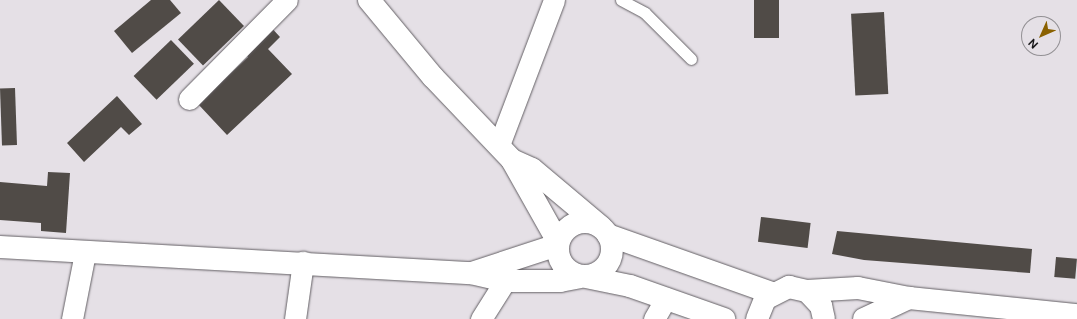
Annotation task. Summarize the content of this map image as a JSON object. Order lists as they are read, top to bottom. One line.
{"north":"bottom left"}
